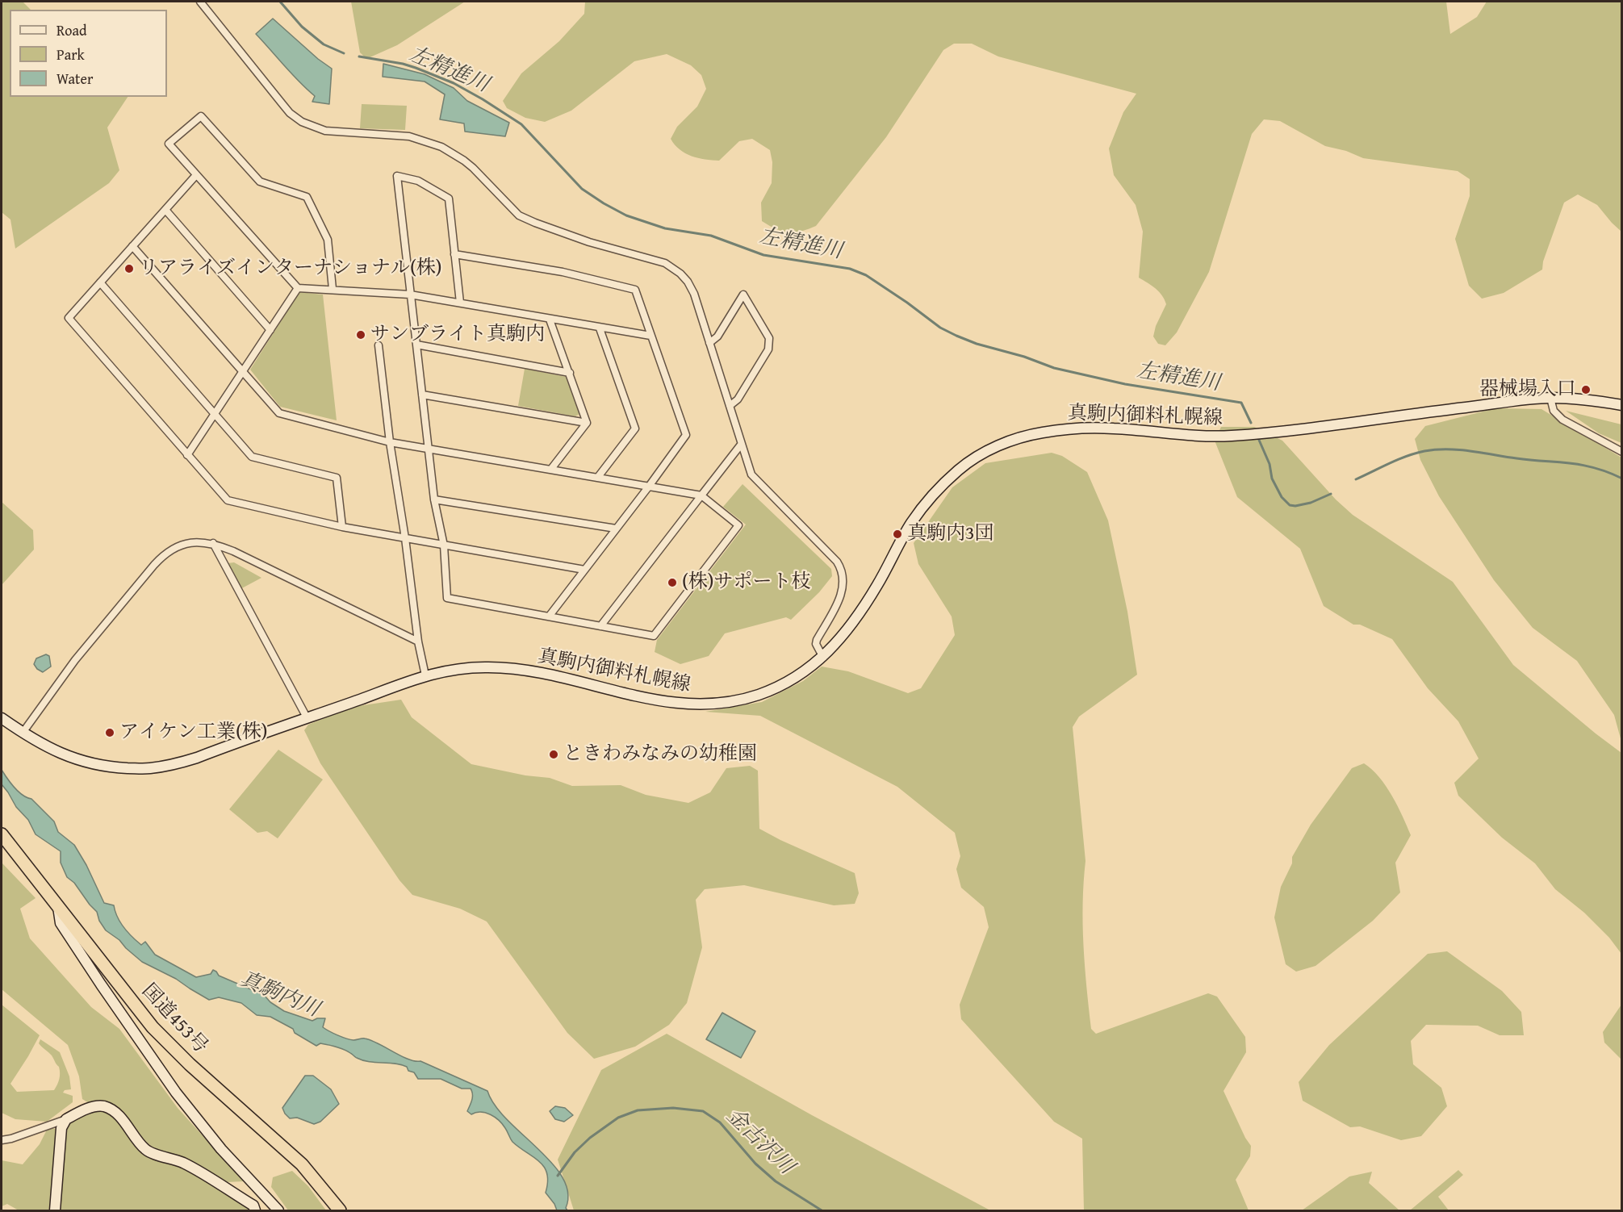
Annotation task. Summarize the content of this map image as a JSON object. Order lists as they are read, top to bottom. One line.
{"streets":{"highway":["国道453号"],"main road":["真駒内御料札幌線"]},"water":["左精進川","真駒内川","金古沢川"],"places":["リアライズインターナショナル(株)","サンブライト真駒内","器械場入口","真駒内3団","(株)サポート枝","アイケン工業(株)","ときわみなみの幼稚園"],"legend":["Road","Park","Water"]}
